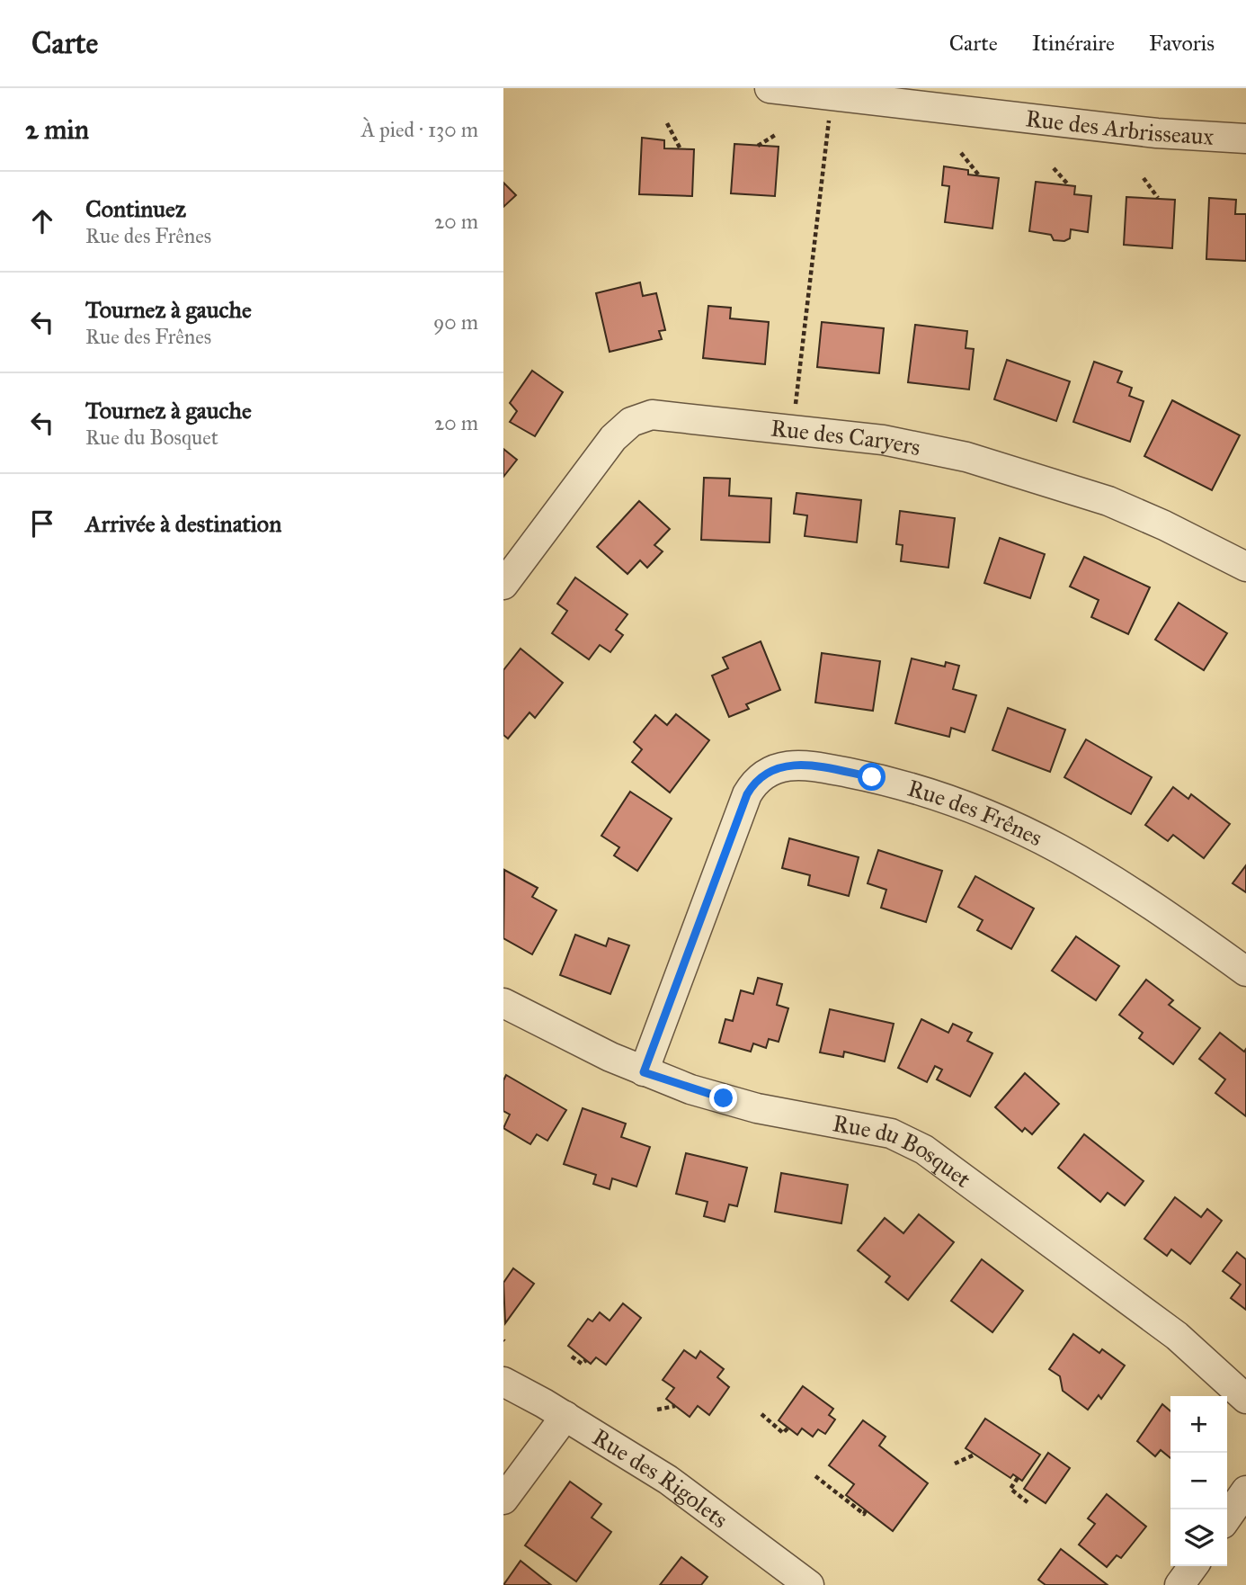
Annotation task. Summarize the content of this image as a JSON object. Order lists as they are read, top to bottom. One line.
{"streets":{"street":["Rue des Arbrisseaux","Rue des Caryers","Rue des Frênes","Rue du Bosquet","Rue des Rigolets"]},"crossings":[["Rue des Frênes","Rue du Bosquet"]],"page":{"header":"Carte","nav":["Carte","Itinéraire","Favoris"],"heading":["2 min","À pied · 130 m"],"list":[["Continuez","Rue des Frênes","20 m"],["Tournez à gauche","Rue des Frênes","90 m"],["Tournez à gauche","Rue du Bosquet","20 m"],"Arrivée à destination"],"map_buttons":["+","−"]}}
